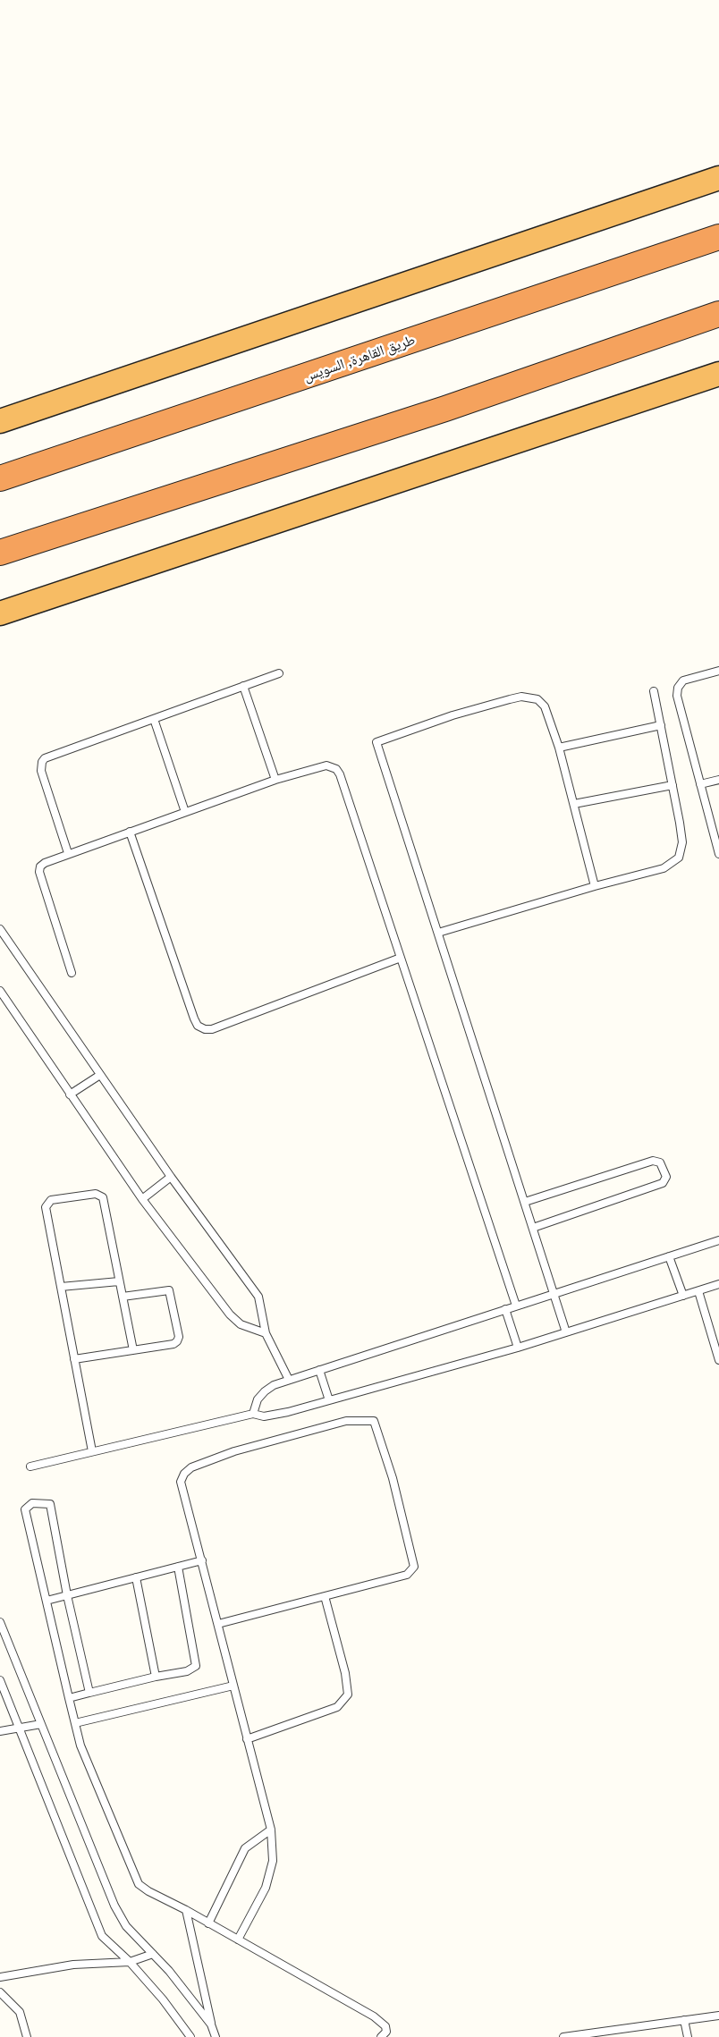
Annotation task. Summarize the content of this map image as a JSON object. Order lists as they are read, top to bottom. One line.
{"streets":{"highway":["طريق القاهرة, السويس"]}}
